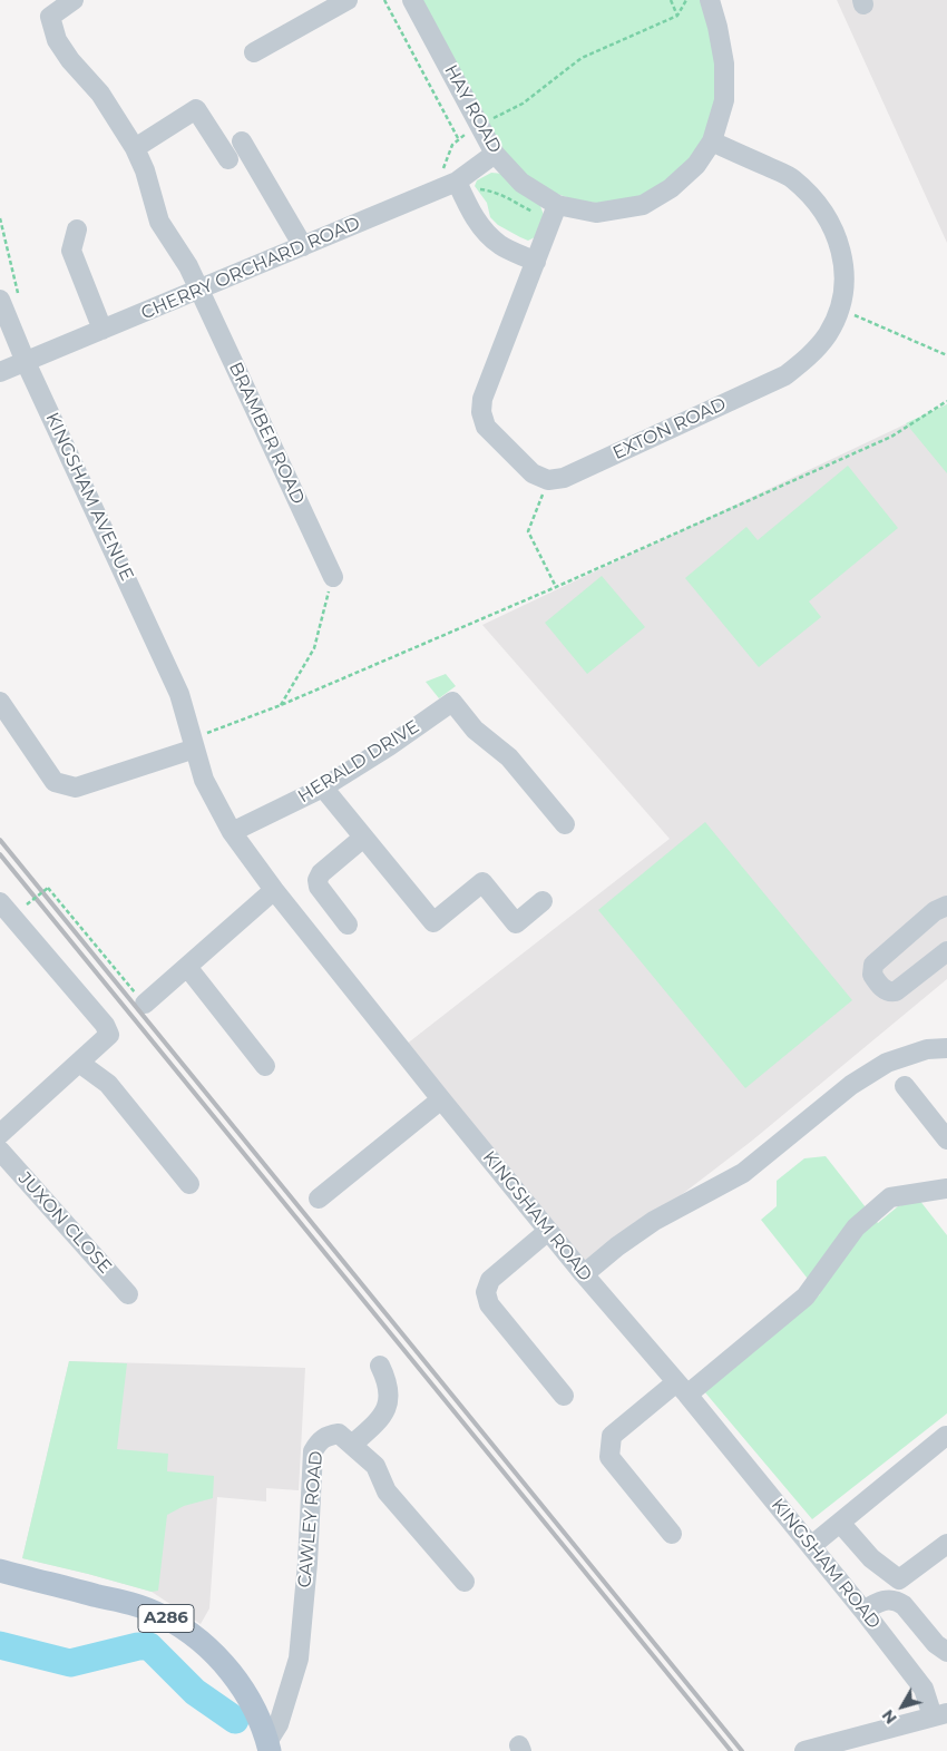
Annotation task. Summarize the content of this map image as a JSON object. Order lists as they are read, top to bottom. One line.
{"streets":{"main road":["A286"],"street":["HAY ROAD","CHERRY ORCHARD ROAD","EXTON ROAD","BRAMBER ROAD","KINGSHAM AVENUE","HERALD DRIVE","KINGSHAM ROAD","JUXON CLOSE","CAWLEY ROAD"]},"crossings":[["HAY ROAD","CHERRY ORCHARD ROAD"],["HAY ROAD","EXTON ROAD"],["CHERRY ORCHARD ROAD","BRAMBER ROAD"],["CHERRY ORCHARD ROAD","KINGSHAM AVENUE"],["KINGSHAM AVENUE","KINGSHAM ROAD"],["HERALD DRIVE","KINGSHAM ROAD"],["CAWLEY ROAD","A286"]],"north":"bottom left"}
